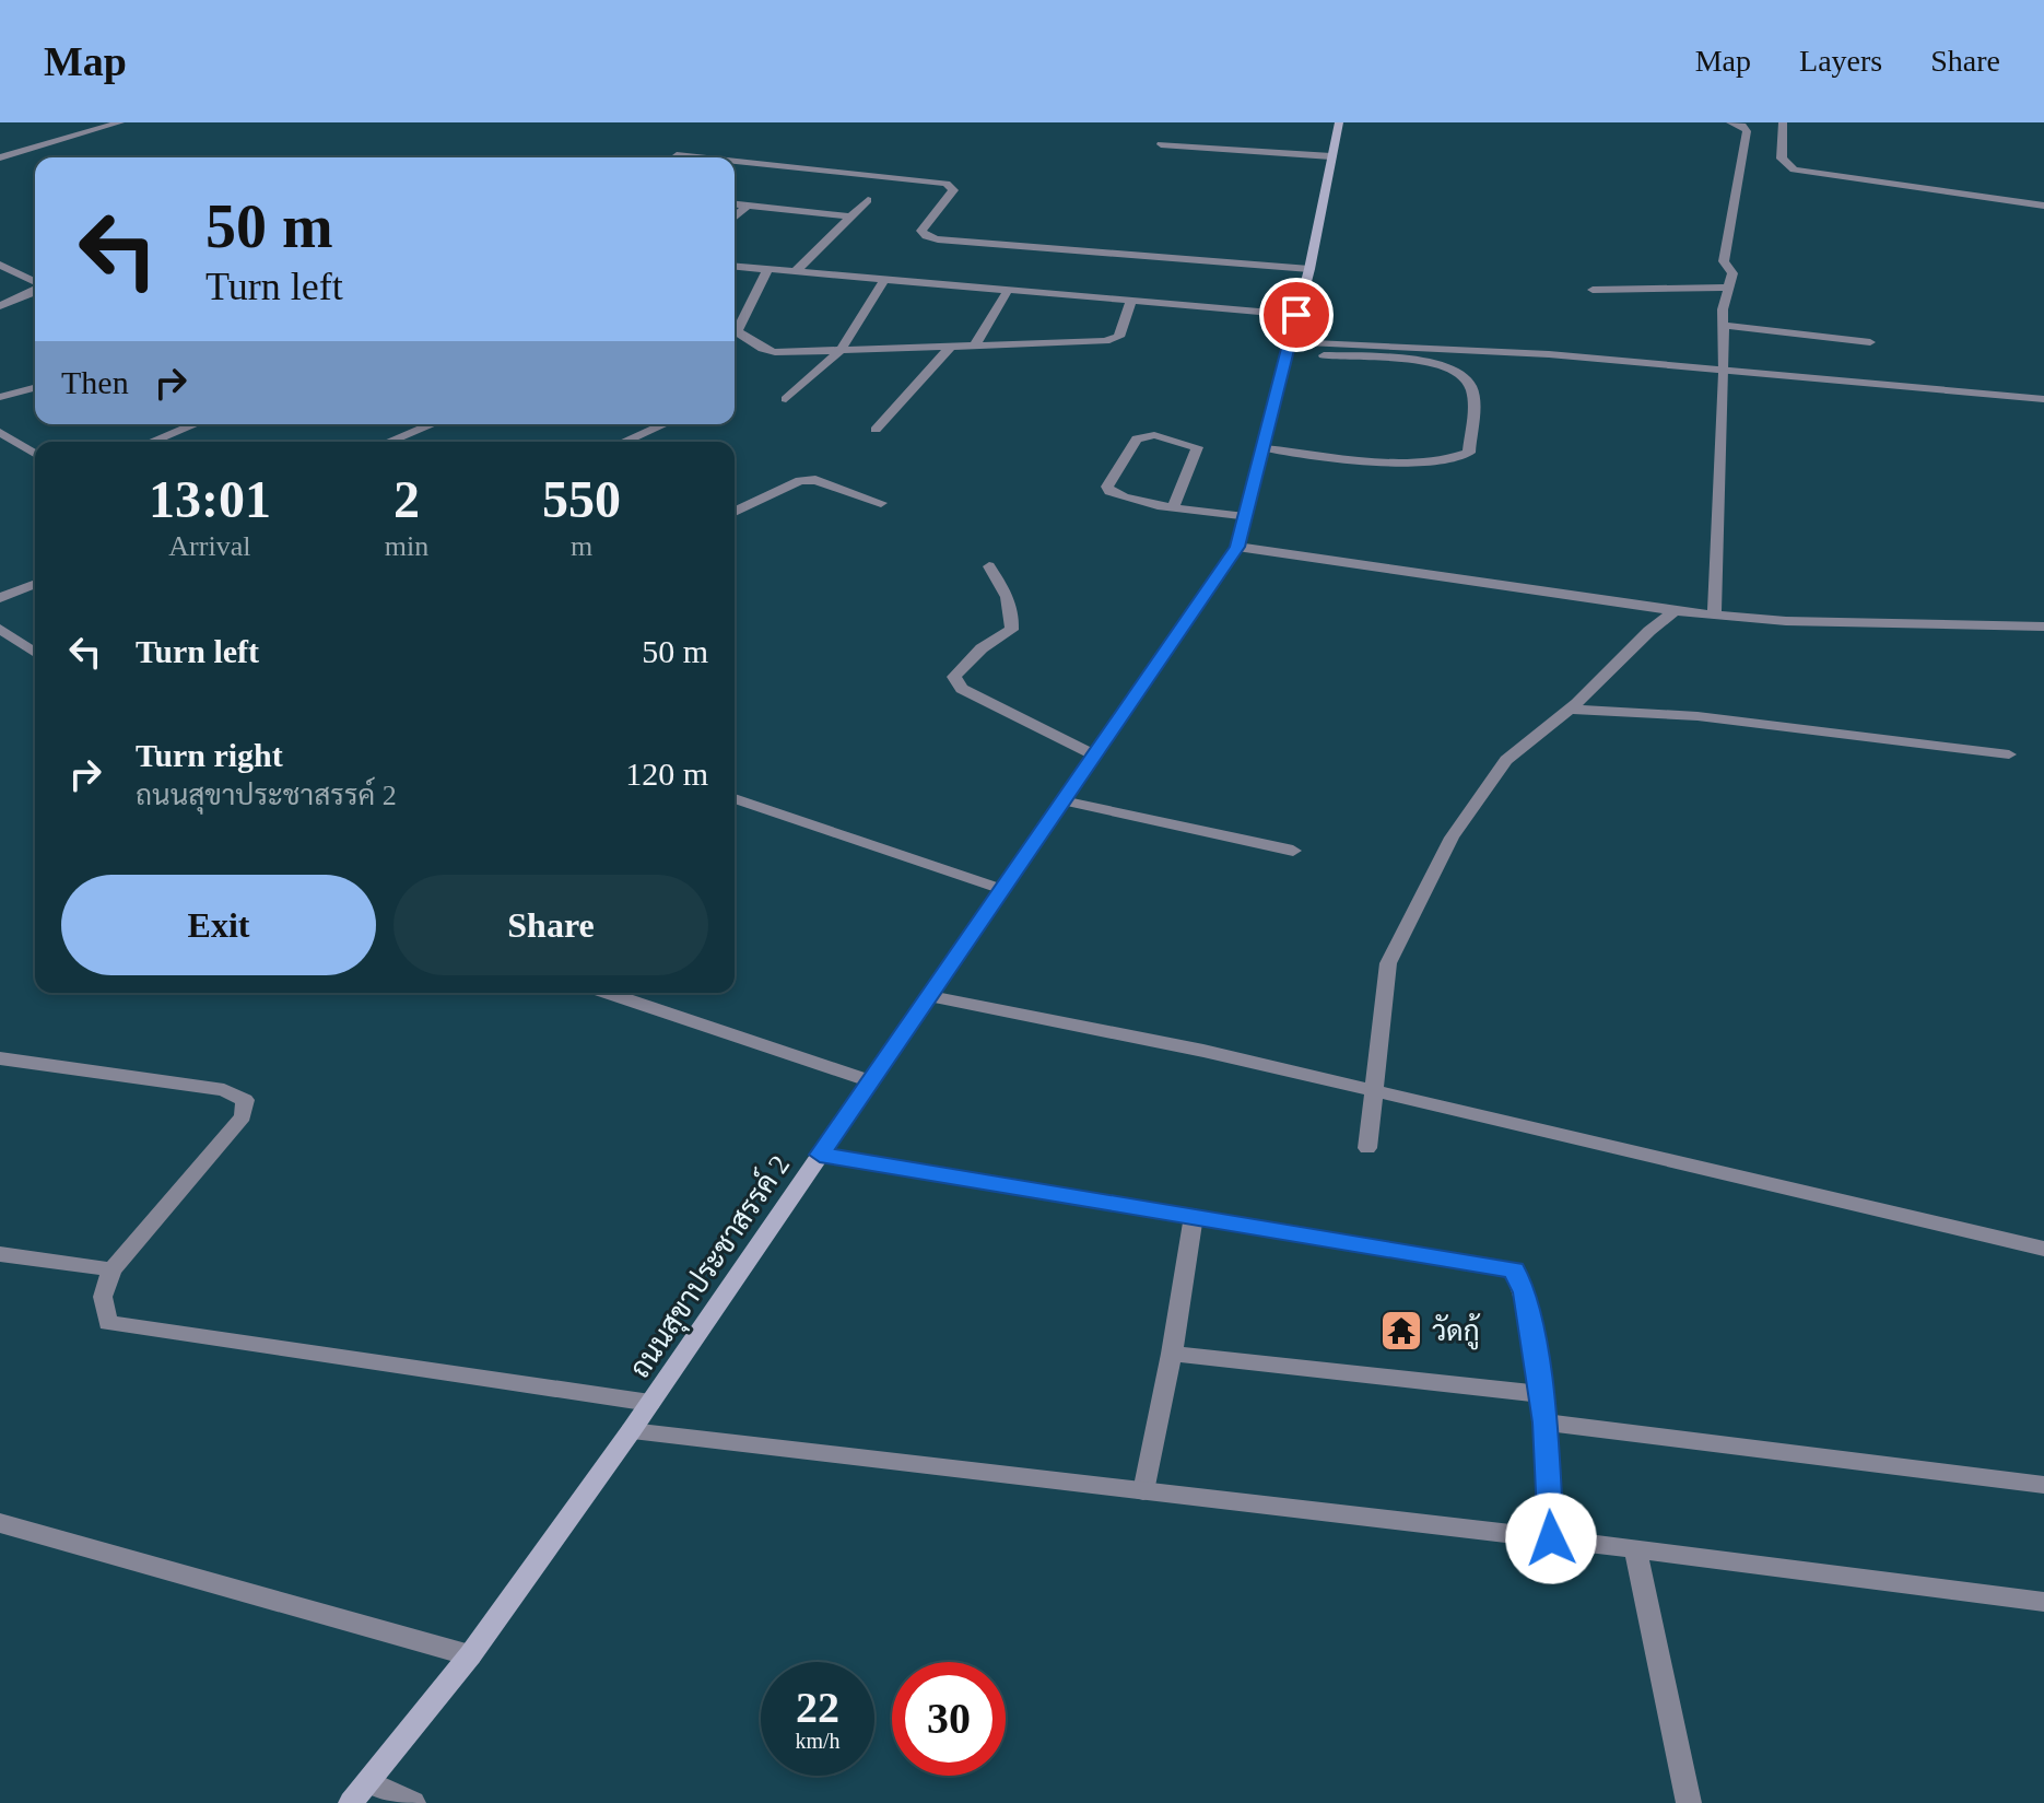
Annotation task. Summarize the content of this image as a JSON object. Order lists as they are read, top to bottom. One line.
{"streets":{"street":["ถนนสุขาประชาสรรค์ 2"]},"places":{"temple":["วัดกู้"]},"page":{"header":"Map","nav":["Map","Layers","Share"],"turn":["50 m","Turn left"],"then":"Then","eta":["13:01","Arrival","2","min","550","m"],"list":[{"name":"Turn left","value":"50 m"},{"name":"Turn right","note":"ถนนสุขาประชาสรรค์ 2","value":"120 m"}],"buttons":["Exit","Share"],"speed":"22 km/h","limit":"30"}}
